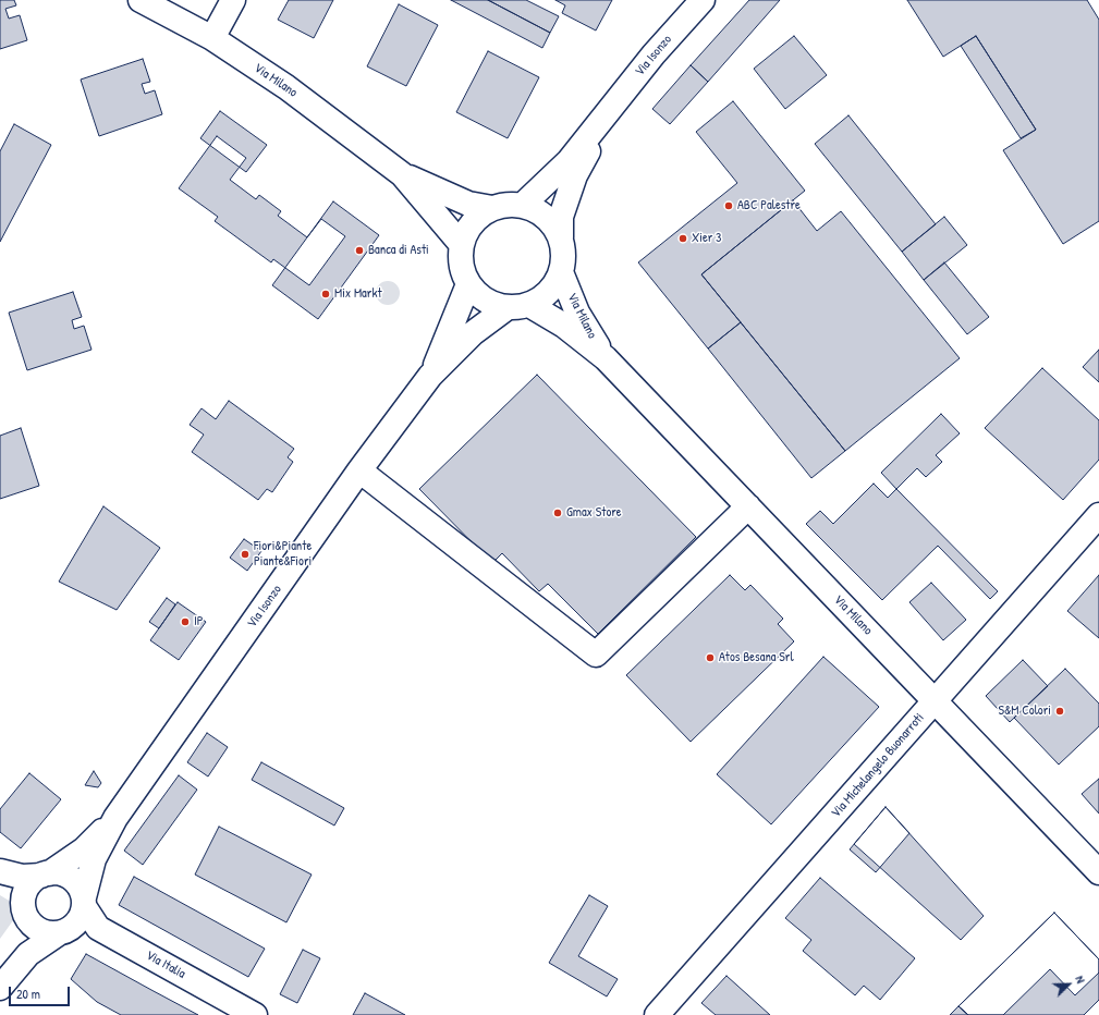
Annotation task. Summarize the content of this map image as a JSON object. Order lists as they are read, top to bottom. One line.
{"streets":{"street":["Via Isonzo","Via Milano","Via Michelangelo Buonarroti","Via Italia"]},"crossings":[["Via Isonzo","Via Milano"],["Via Isonzo","Via Italia"],["Via Milano","Via Michelangelo Buonarroti"]],"places":["ABC Palestre","Xier 3","Banca di Asti","Mix Markt","Gmax Store","Fiori&Piante Piante&Fiori","IP","Atos Besana Srl","S&M Colori"],"scale_bar":"20 m","north":"top right"}
